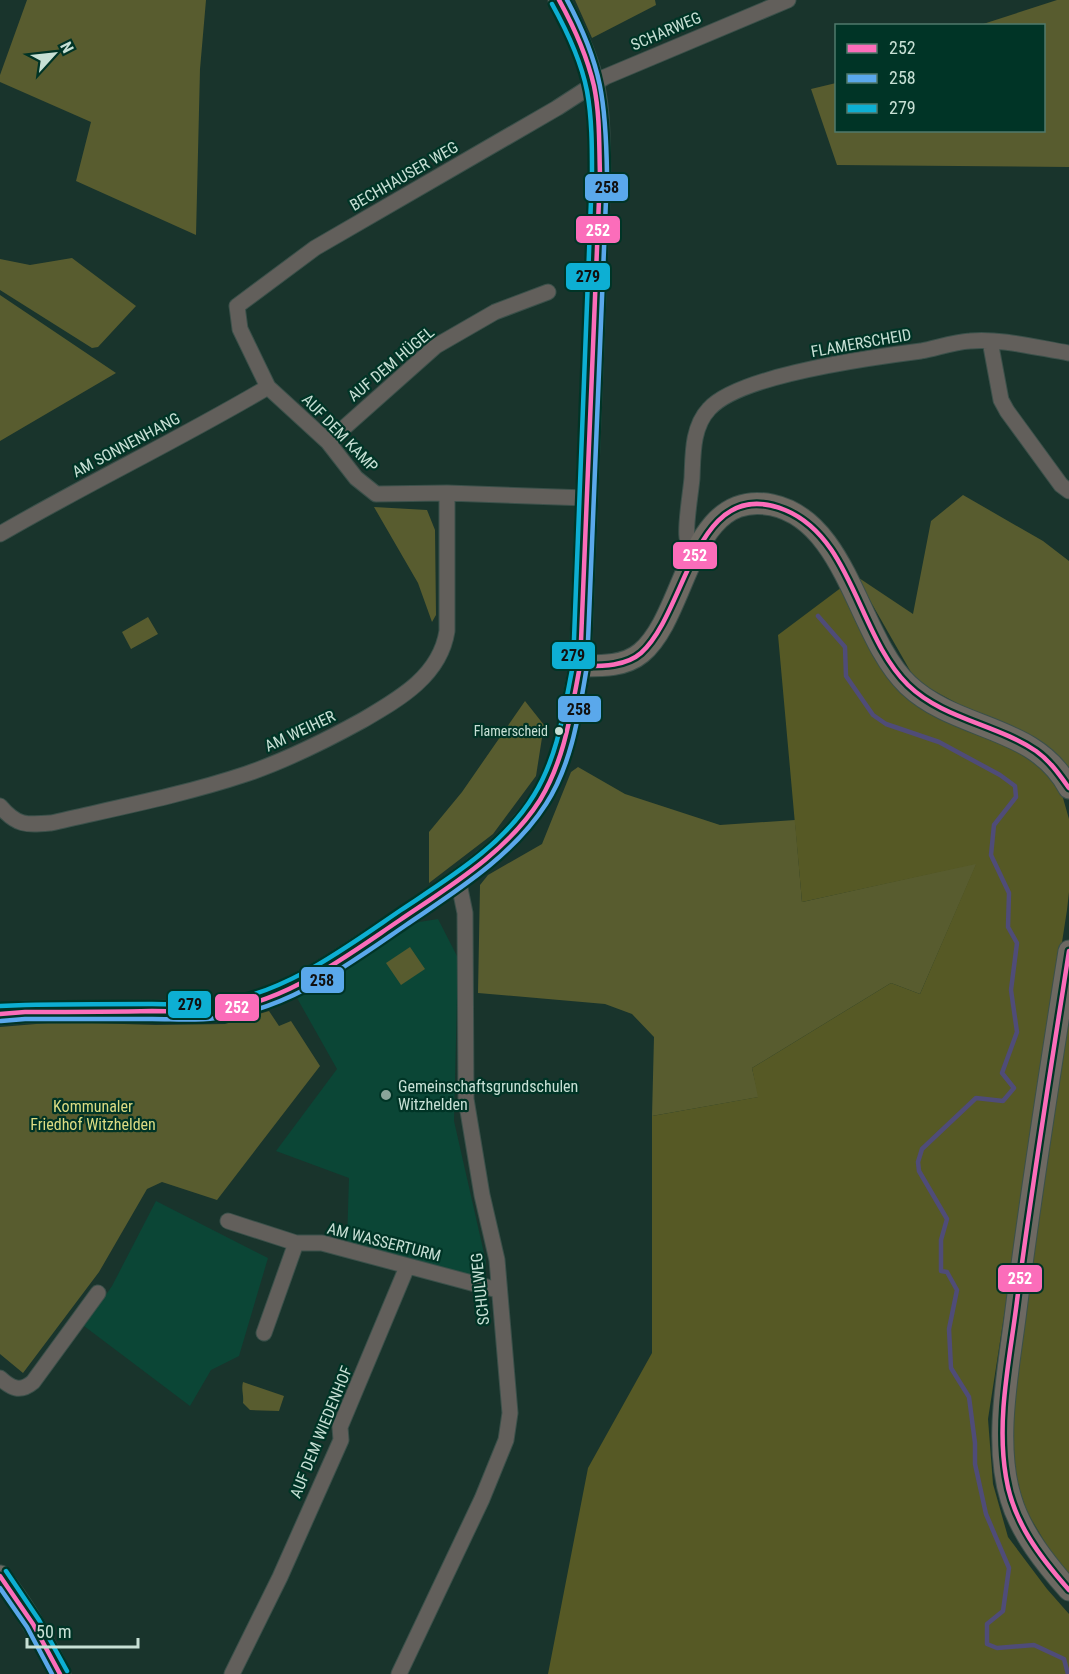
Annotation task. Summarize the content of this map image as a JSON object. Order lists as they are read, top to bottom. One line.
{"streets":{"street":["SCHARWEG","BECHHAUSER WEG","FLAMERSCHEID","AUF DEM HÜGEL","AUF DEM KAMP","AM SONNENHANG","AM WEIHER","AM WASSERTURM","SCHULWEG","AUF DEM WIEDENHOF"]},"crossings":[["SCHARWEG","BECHHAUSER WEG"],["BECHHAUSER WEG","AUF DEM KAMP"],["AUF DEM HÜGEL","AUF DEM KAMP"],["AUF DEM KAMP","AM SONNENHANG"],["AUF DEM KAMP","AM WEIHER"],["AM WASSERTURM","SCHULWEG"],["AM WASSERTURM","AUF DEM WIEDENHOF"]],"parks":["Kommunaler Friedhof Witzhelden"],"places":["Flamerscheid","Gemeinschaftsgrundschulen Witzhelden"],"lines":["transit line 252","transit line 258","transit line 279"],"legend":["252","258","279"],"scale_bar":"50 m","north":"top right"}
